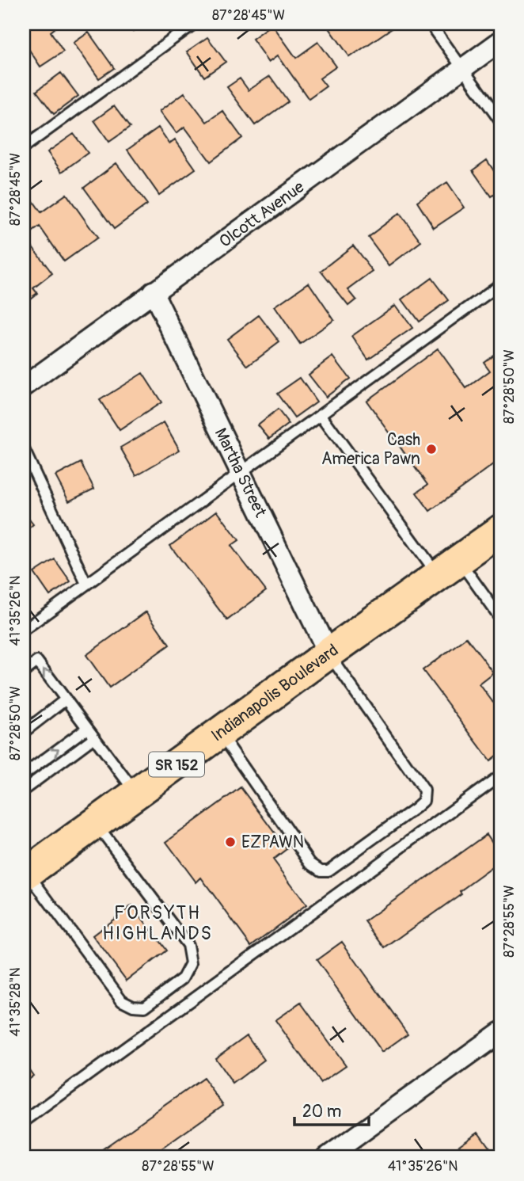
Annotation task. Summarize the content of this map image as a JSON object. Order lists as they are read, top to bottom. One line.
{"streets":{"main road":["Indianapolis Boulevard","SR 152"],"street":["Olcott Avenue","Martha Street"]},"crossings":[["Olcott Avenue","Martha Street"],["Martha Street","Indianapolis Boulevard"]],"districts":["FORSYTH HIGHLANDS"],"places":["Cash America Pawn","EZPAWN"],"scale_bar":"20 m","coordinates":["87°28'45\"W","87°28'50\"W","41°35'26\"N","87°28'55\"W","41°35'28\"N"]}
